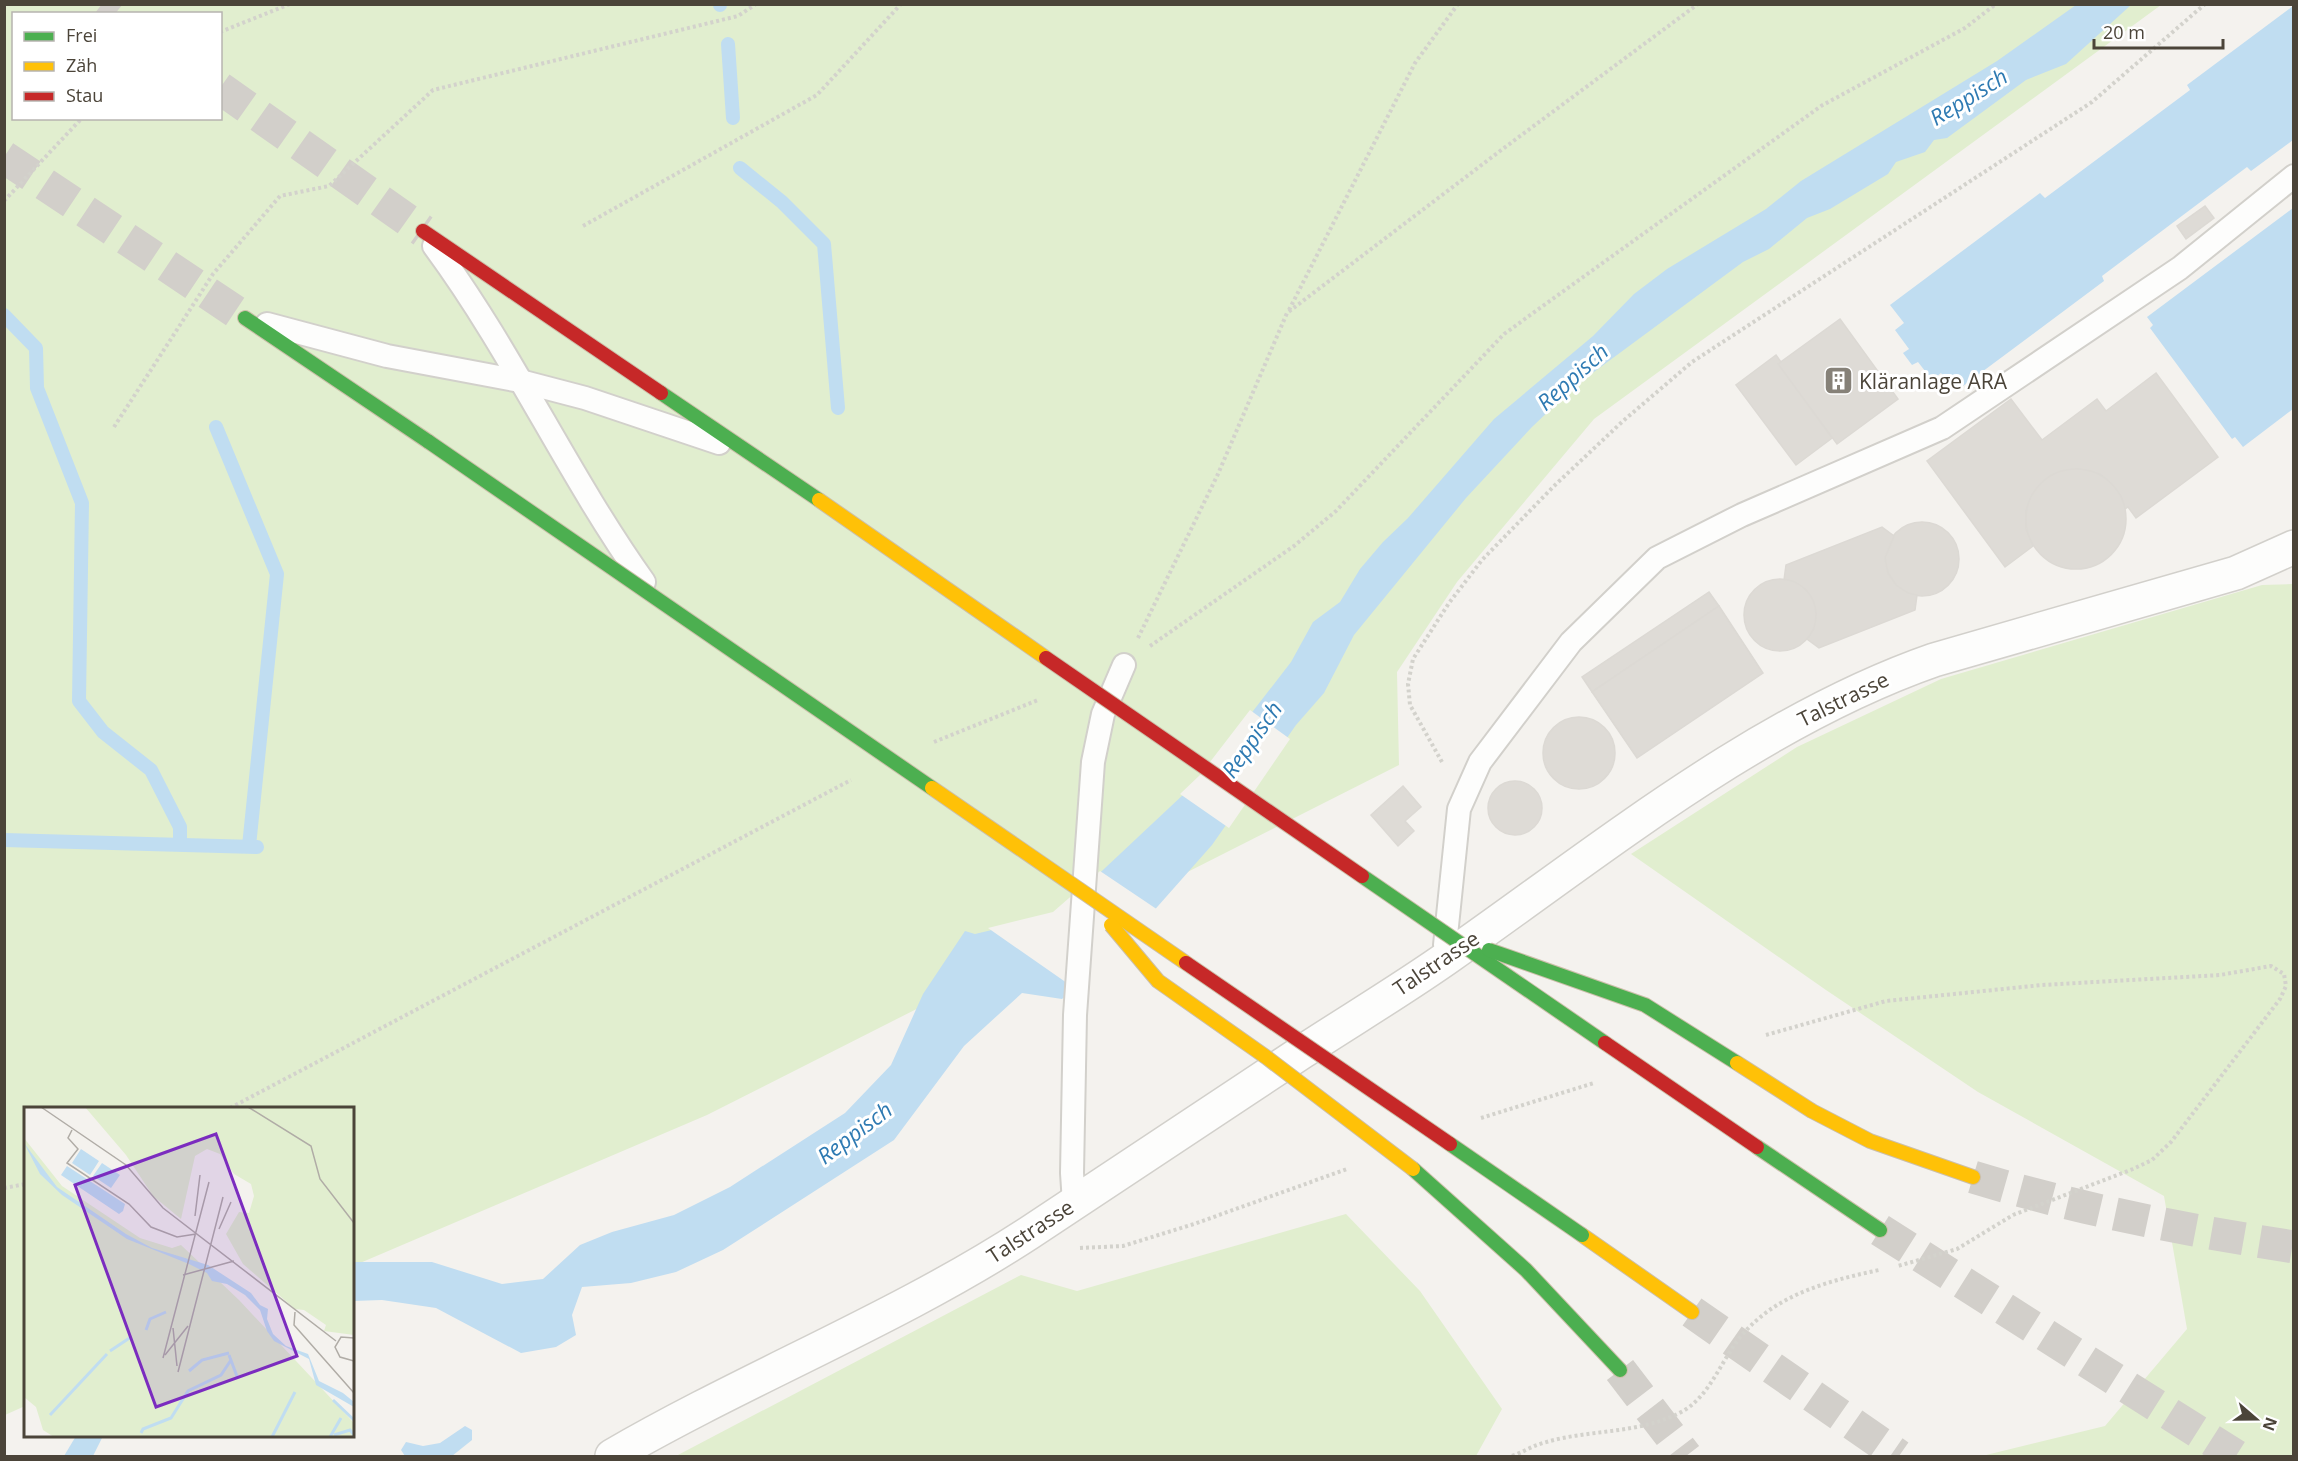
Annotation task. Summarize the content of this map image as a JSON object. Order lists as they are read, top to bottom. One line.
{"streets":{"street":["Talstrasse"]},"water":["Reppisch"],"places":{"building":["Kläranlage ARA"]},"legend":["Frei","Zäh","Stau"],"scale_bar":"20 m","north":"right"}
